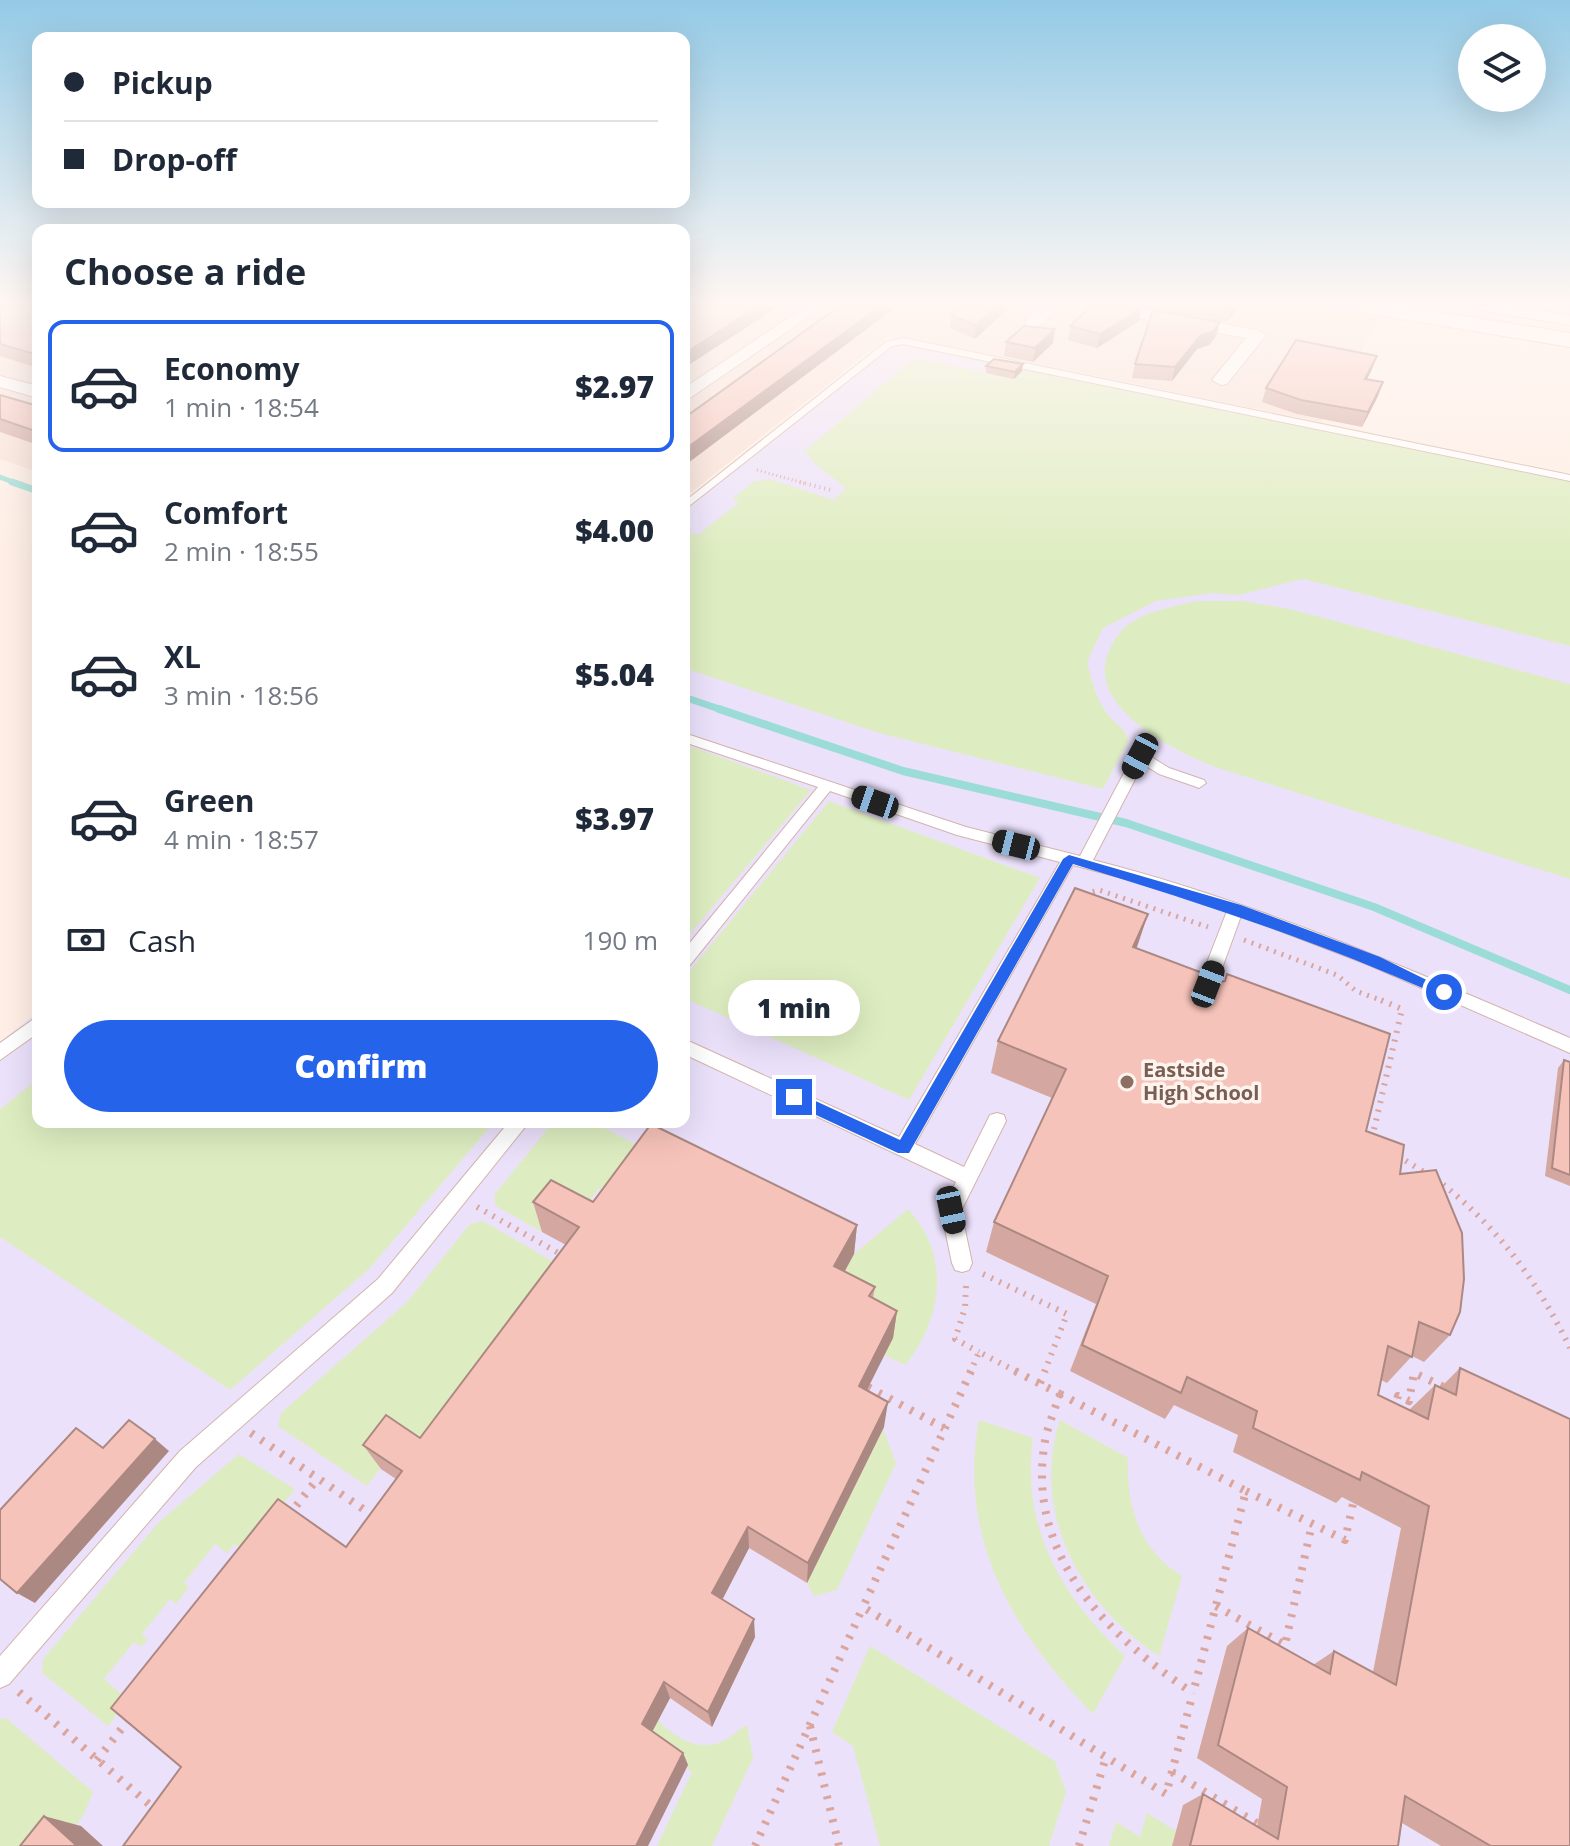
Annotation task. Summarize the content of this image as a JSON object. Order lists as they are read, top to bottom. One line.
{"places":["Eastside High School"],"page":{"banner":["Pickup","Drop-off"],"heading":"Choose a ride","list":[{"name":"Economy","note":"1 min · 18:54","value":"$2.97"},{"name":"Comfort","note":"2 min · 18:55","value":"$4.00"},{"name":"XL","note":"3 min · 18:56","value":"$5.04"},{"name":"Green","note":"4 min · 18:57","value":"$3.97"}],"pay":["Cash","190 m"],"bubble":"1 min","buttons":"Confirm"}}
